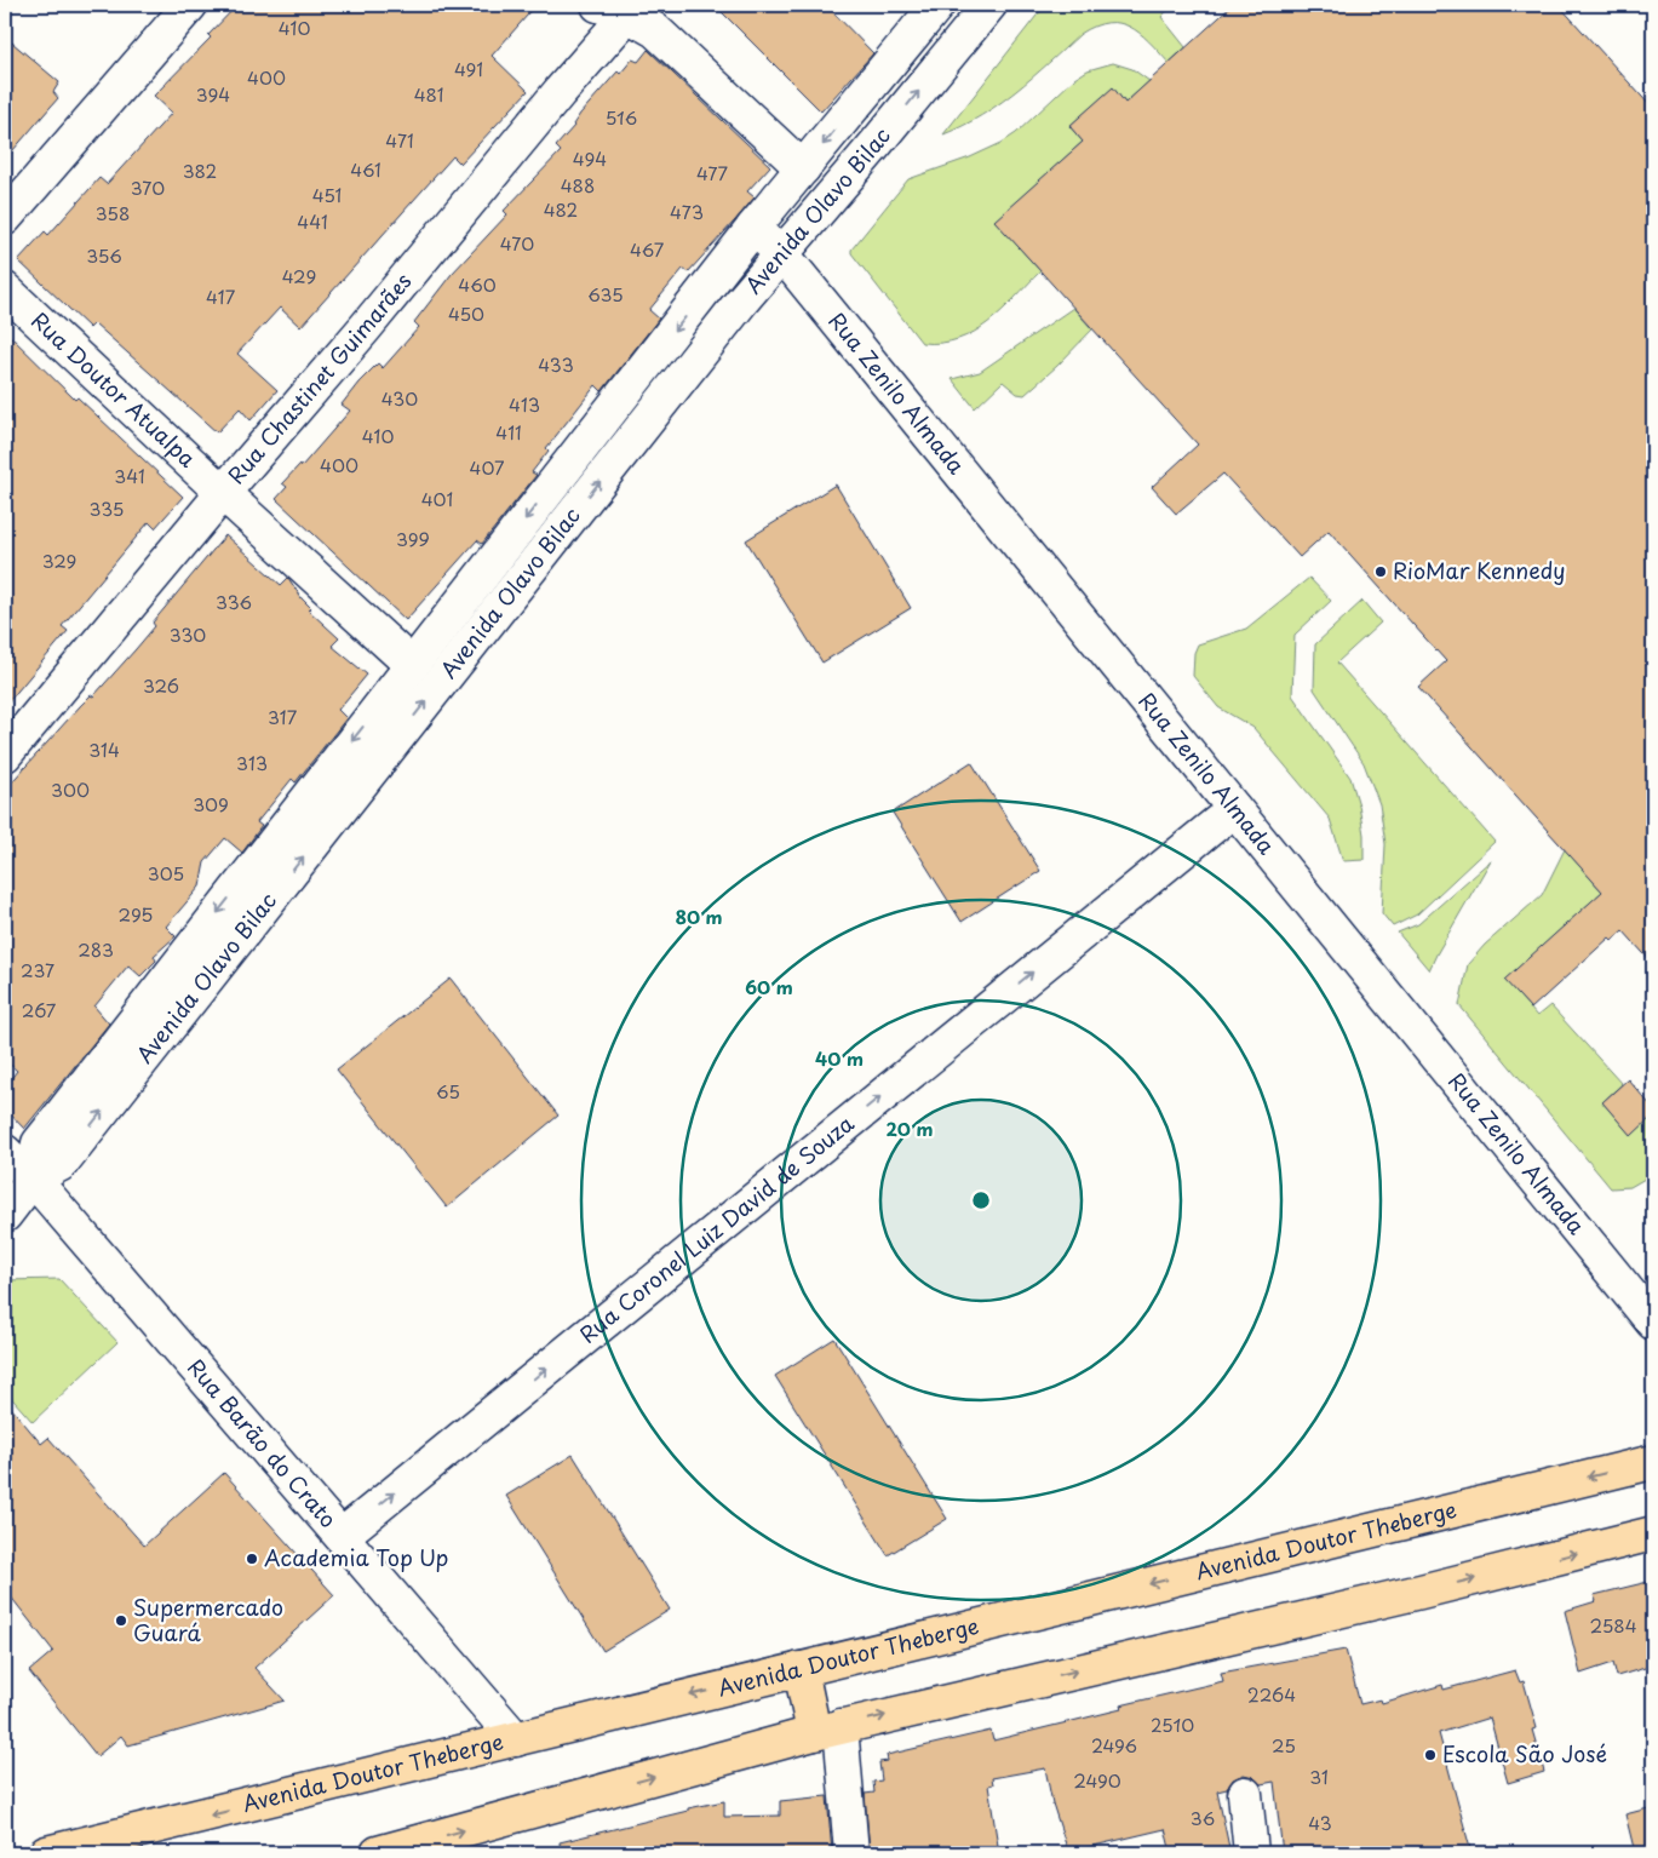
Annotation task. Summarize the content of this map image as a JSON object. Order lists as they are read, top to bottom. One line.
{"streets":{"main road":["Avenida Doutor Theberge"],"street":["Avenida Olavo Bilac","Rua Chastinet Guimarães","Rua Doutor Atualpa","Rua Zenilo Almada","Rua Coronel Luiz David de Souza","Rua Barão do Crato"]},"crossings":[["Avenida Olavo Bilac","Rua Doutor Atualpa"],["Avenida Olavo Bilac","Rua Zenilo Almada"],["Avenida Olavo Bilac","Rua Barão do Crato"],["Rua Chastinet Guimarães","Rua Doutor Atualpa"],["Rua Zenilo Almada","Rua Coronel Luiz David de Souza"],["Rua Coronel Luiz David de Souza","Rua Barão do Crato"],["Rua Barão do Crato","Avenida Doutor Theberge"]],"one_way":["Rua Coronel Luiz David de Souza"],"places":["RioMar Kennedy","Academia Top Up","Supermercado Guará","Escola São José"],"house_numbers":["410","491","400","394","481","516","471","494","461","382","477","488","370","451","482","473","358","441","470","467","356","429","460","635","417","450","433","430","413","411","410","400","407","341","401","335","399","329","336","330","326","317","314","313","300","309","305","295","283","237","267","65","2584","2264","2510","2496","25","31","2490","36","43"],"rings":["80 m","60 m","40 m","20 m"]}
